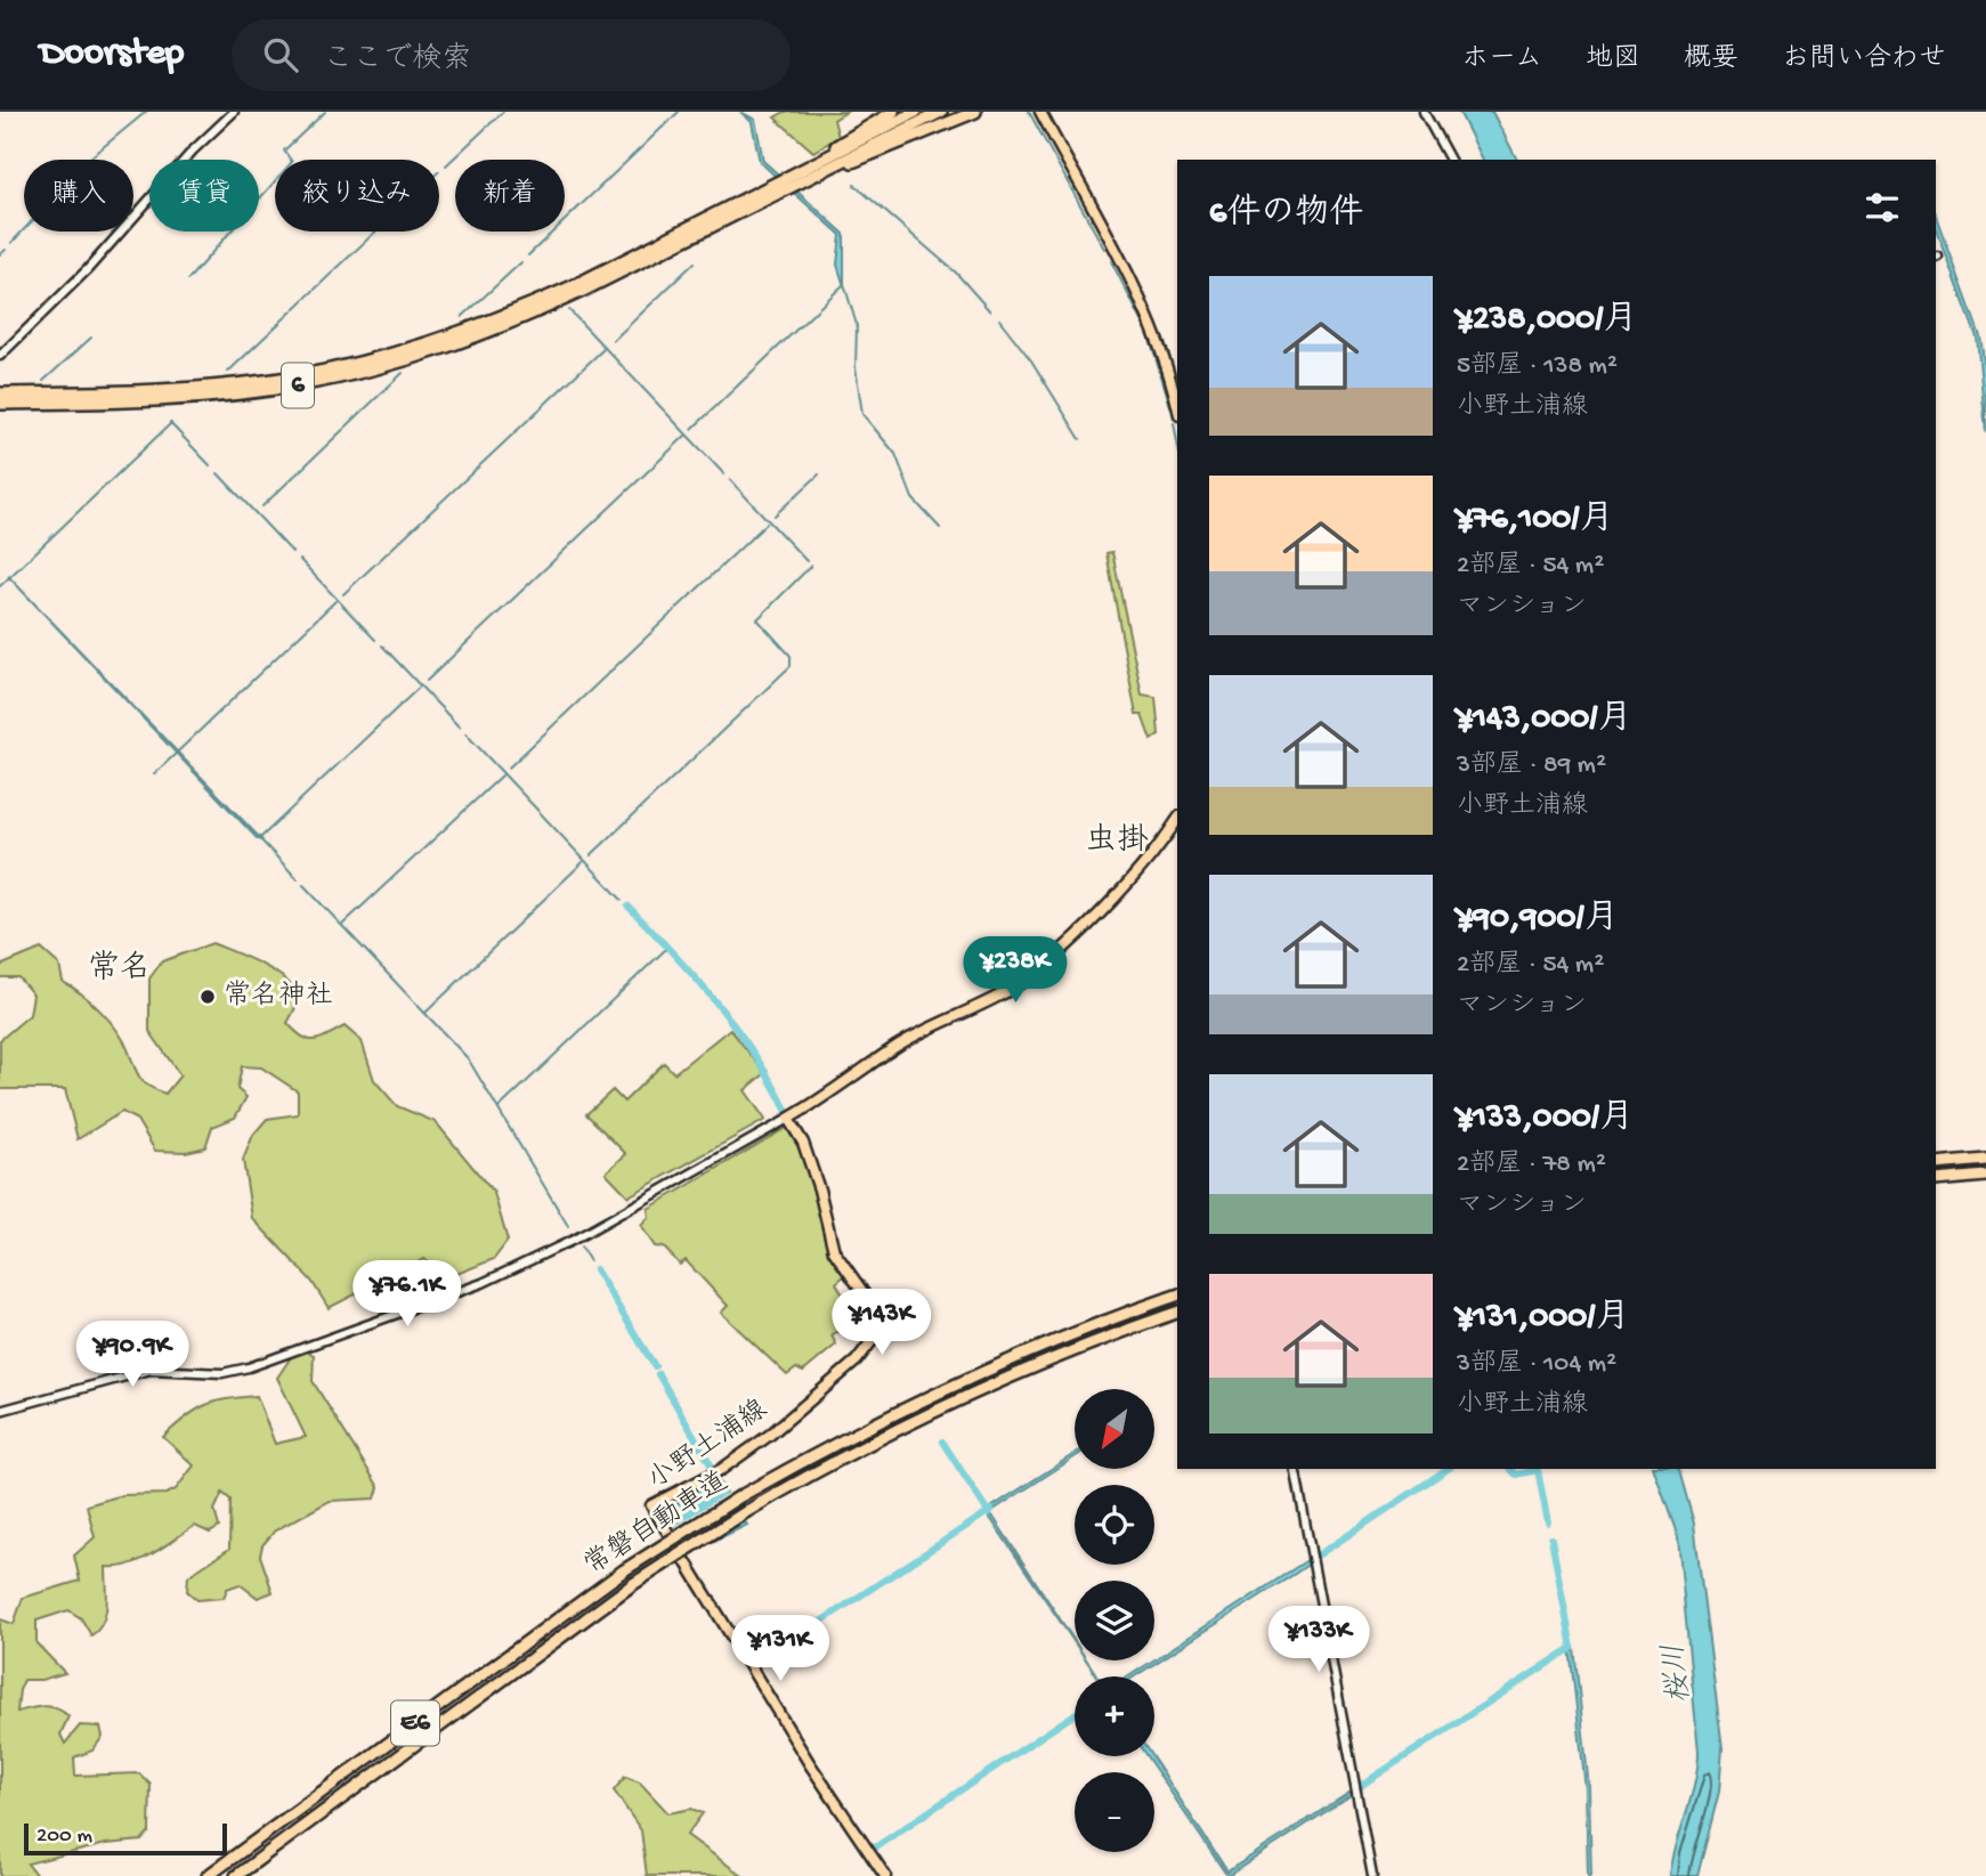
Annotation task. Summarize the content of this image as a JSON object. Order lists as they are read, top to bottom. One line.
{"streets":{"highway":["6","常磐自動車道","E6"],"main road":["小野土浦線"]},"districts":["虫掛","常名"],"water":["桜川"],"places":["常名神社"],"scale_bar":"200 m","north":"bottom left","page":{"header":"Doorstep","search":"ここで検索","nav":["ホーム","地図","概要","お問い合わせ"],"chip":["購入","賃貸","絞り込み","新着"],"heading":"6件の物件","list":[{"name":"¥238,000/月","note":"5部屋 · 138 m² · 小野土浦線"},{"name":"¥76,100/月","note":"2部屋 · 54 m² · マンション"},{"name":"¥143,000/月","note":"3部屋 · 89 m² · 小野土浦線"},{"name":"¥90,900/月","note":"2部屋 · 54 m² · マンション"},{"name":"¥133,000/月","note":"2部屋 · 78 m² · マンション"},{"name":"¥131,000/月","note":"3部屋 · 104 m² · 小野土浦線"}],"price":["¥238K","¥76.1K","¥143K","¥90.9K","¥133K","¥131K"],"map_buttons":["+","−"],"scale":"200 m"}}
